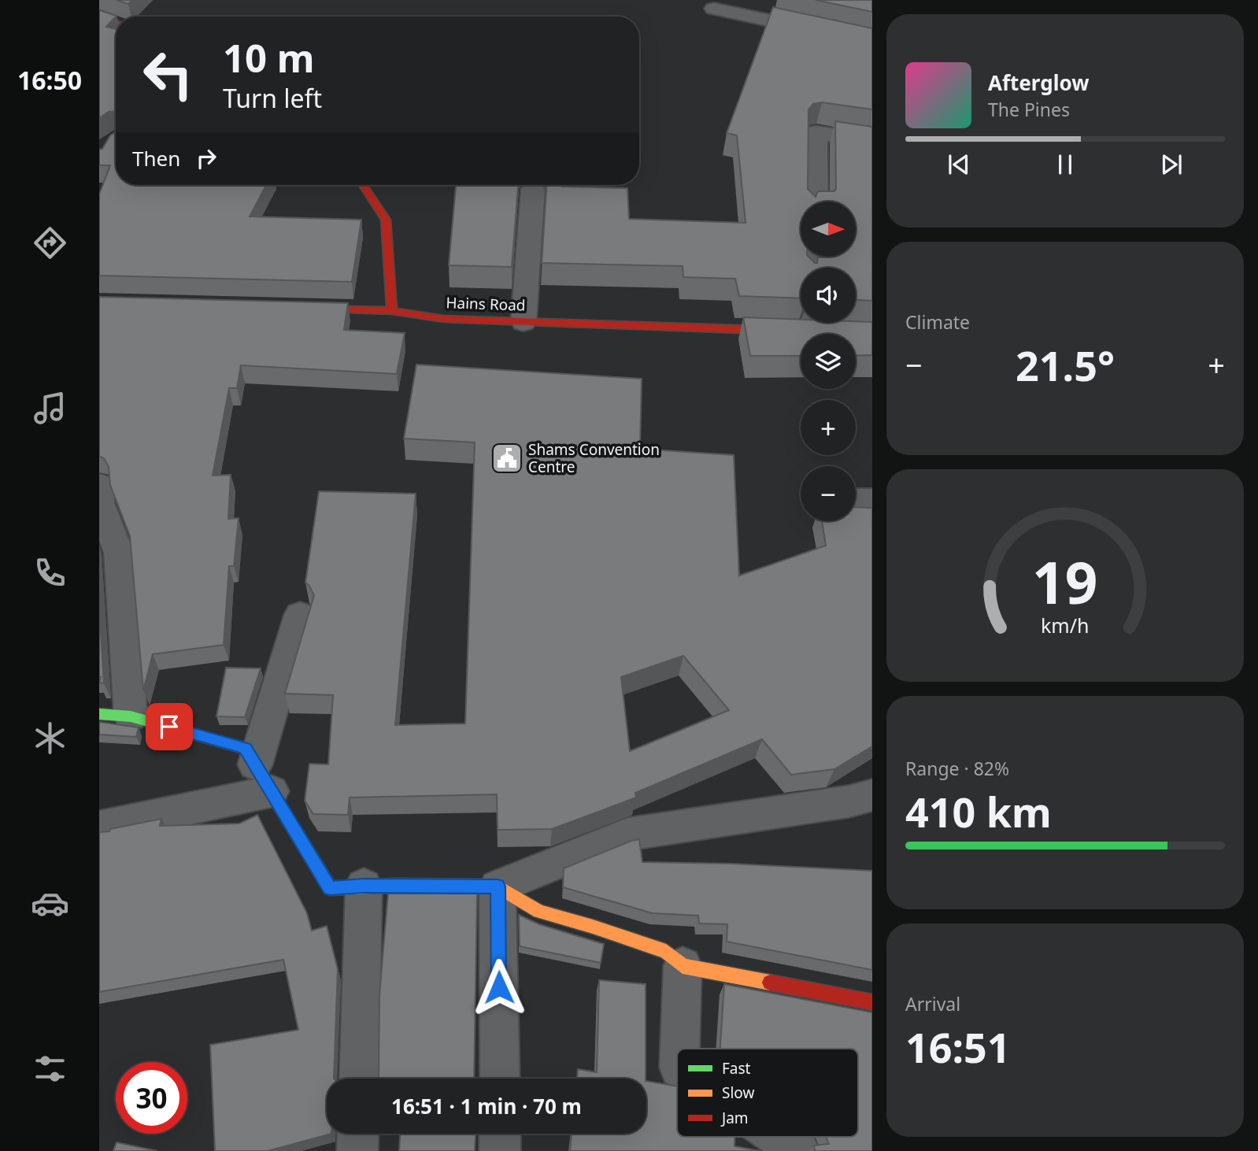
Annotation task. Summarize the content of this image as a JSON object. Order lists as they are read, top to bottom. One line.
{"streets":{"street":["Hains Road"]},"places":{"public building":["Shams Convention Centre"]},"legend":["Fast","Slow","Jam"],"north":"right","page":{"tabs":"16:50","turn":["10 m","Turn left"],"song":["Afterglow","The Pines"],"then":"Then","map_buttons":["+","−"],"tile":["Climate",["Range · 82%","410 km"],["Arrival","16:51"]],"heat":["−","21.5°","+"],"limit":"30","trip":"16:51 · 1 min · 70 m","gauge":["19","km/h"]}}
